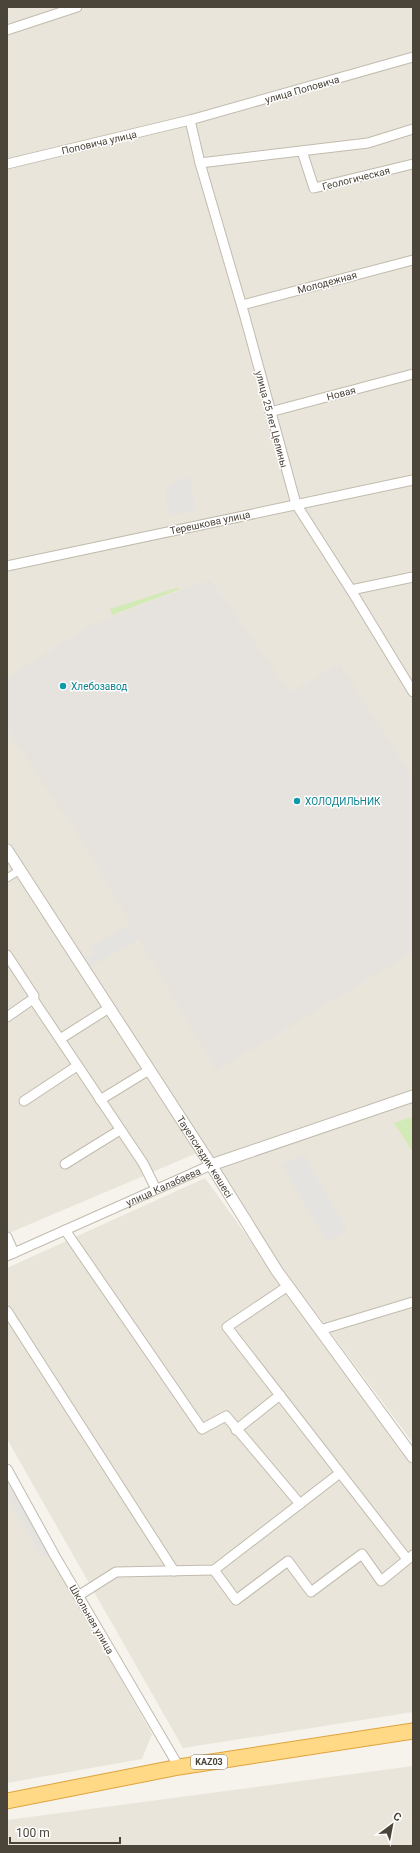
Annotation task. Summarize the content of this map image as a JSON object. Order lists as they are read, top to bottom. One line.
{"streets":{"highway":["KАZ03"],"street":["улица Поповича","Поповича улица","Геологическая","Молодежная","Новая","улица 25 лет Целины","Терешкова улица","Тауелсиздик көшесі","улица Калабаева","Школьная улица"]},"crossings":[["улица Поповича","Поповича улица"],["улица Поповича","улица 25 лет Целины"],["Поповича улица","улица 25 лет Целины"],["Молодежная","улица 25 лет Целины"],["Новая","улица 25 лет Целины"],["улица 25 лет Целины","Терешкова улица"],["Тауелсиздик көшесі","улица Калабаева"],["Школьная улица","KАZ03"]],"places":["Хлебозавод","ХОЛОДИЛЬНИК"],"scale_bar":"100 m","north":"top right"}
